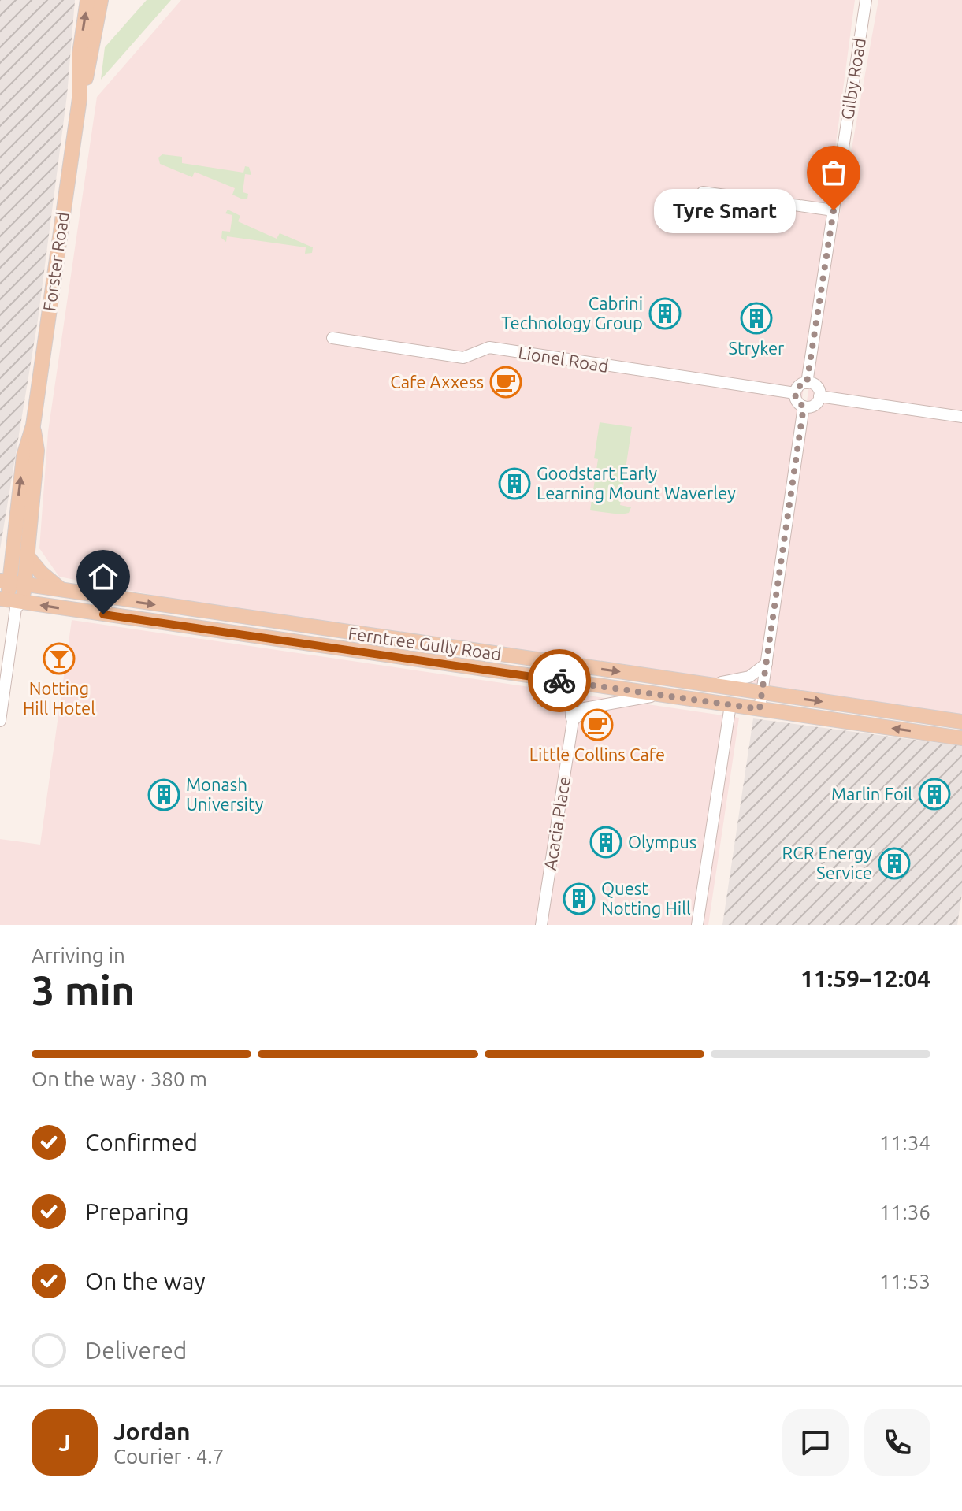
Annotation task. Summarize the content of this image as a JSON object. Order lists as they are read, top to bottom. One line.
{"streets":{"main road":["Forster Road","Ferntree Gully Road"],"street":["Gilby Road","Lionel Road","Acacia Place"]},"crossings":[["Gilby Road","Lionel Road"],["Forster Road","Ferntree Gully Road"],["Ferntree Gully Road","Acacia Place"]],"places":{"other":["Tyre Smart"],"building":["Cabrini Technology Group","Stryker","Goodstart Early Learning Mount Waverley","Marlin Foil","Monash University","Olympus","RCR Energy Service","Quest Notting Hill"],"cafe":["Cafe Axxess","Little Collins Cafe"],"bar":["Notting Hill Hotel"]},"page":{"bubble":"Tyre Smart","heading":["3 min","Arriving in","11:59–12:04"],"panel":["Jordan","Courier · 4.7"],"bar":"On the way · 380 m","list":[["Confirmed","11:34"],["Preparing","11:36"],["On the way","11:53"],"Delivered"],"round":"J"}}
